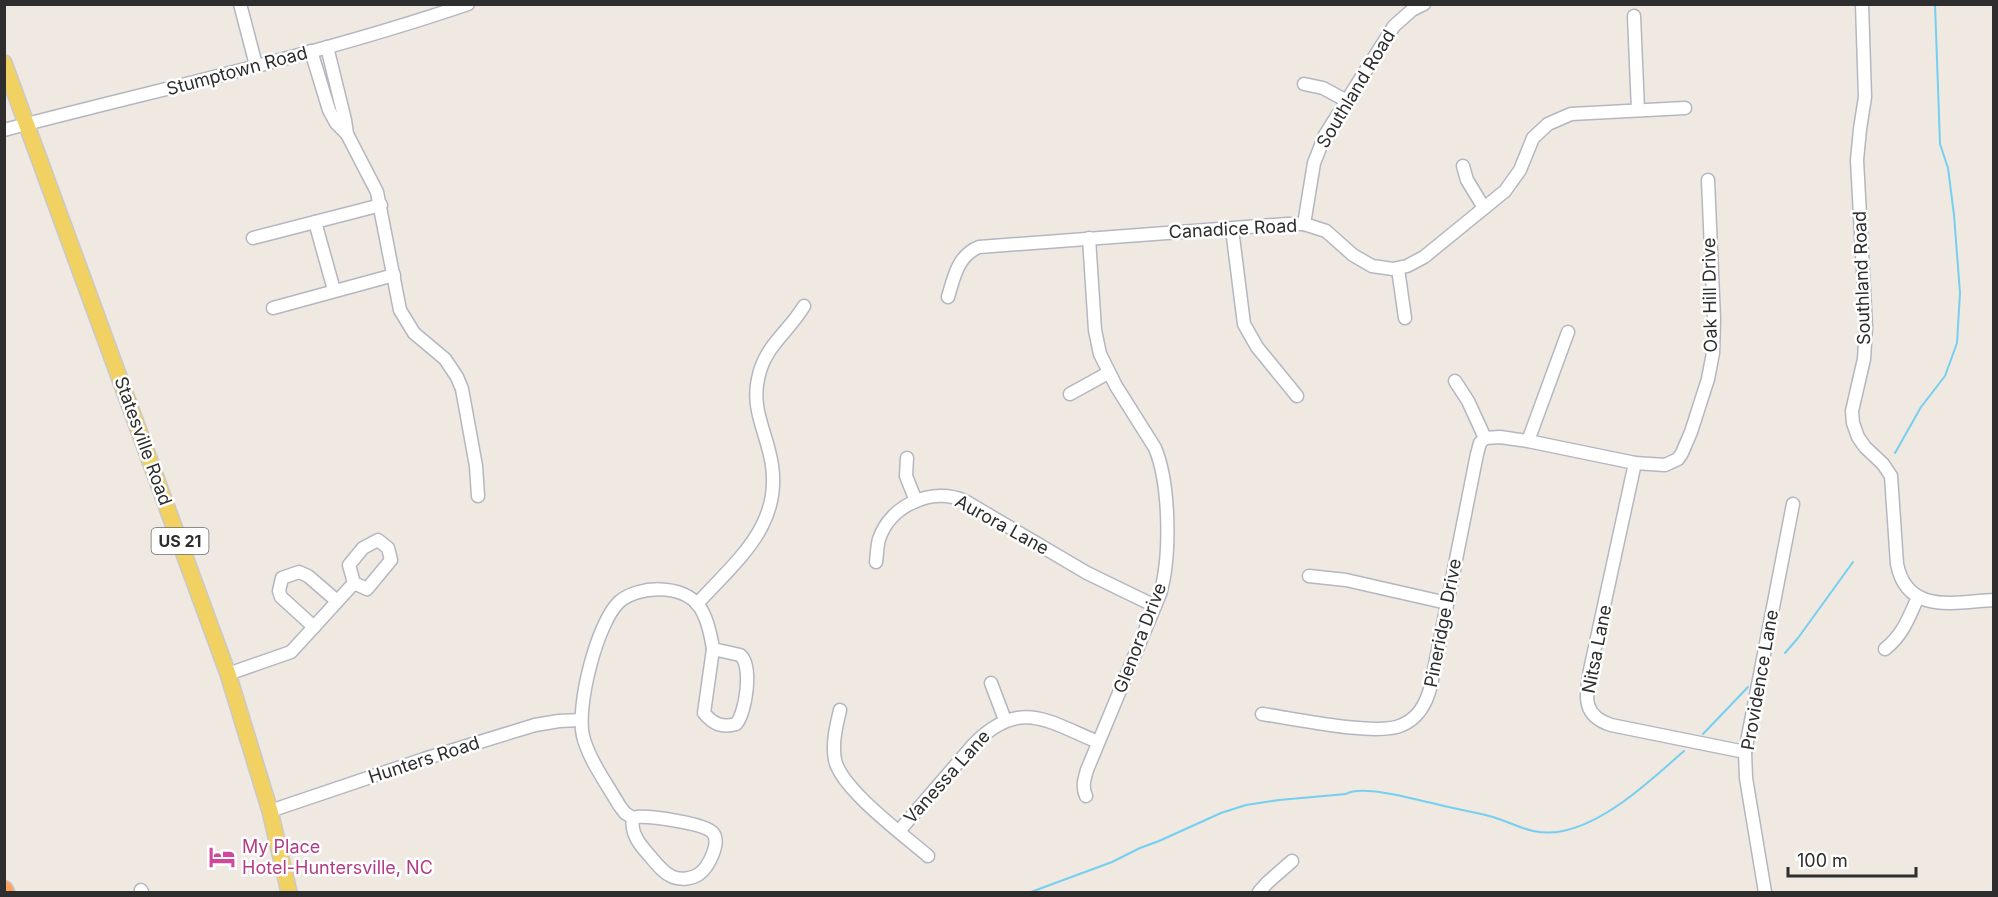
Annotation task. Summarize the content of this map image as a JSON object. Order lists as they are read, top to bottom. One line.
{"streets":{"main road":["Statesville Road","US 21"],"street":["Stumptown Road","Southland Road","Canadice Road","Oak Hill Drive","Aurora Lane","Pineridge Drive","Glenora Drive","Nitsa Lane","Providence Lane","Hunters Road","Vanessa Lane"]},"crossings":[["Stumptown Road","Statesville Road"],["Southland Road","Canadice Road"],["Canadice Road","Glenora Drive"],["Oak Hill Drive","Pineridge Drive"],["Oak Hill Drive","Nitsa Lane"],["Statesville Road","Hunters Road"],["Aurora Lane","Glenora Drive"],["Glenora Drive","Vanessa Lane"],["Nitsa Lane","Providence Lane"]],"places":{"hotel":["My Place Hotel-Huntersville, NC"]},"scale_bar":"100 m"}
